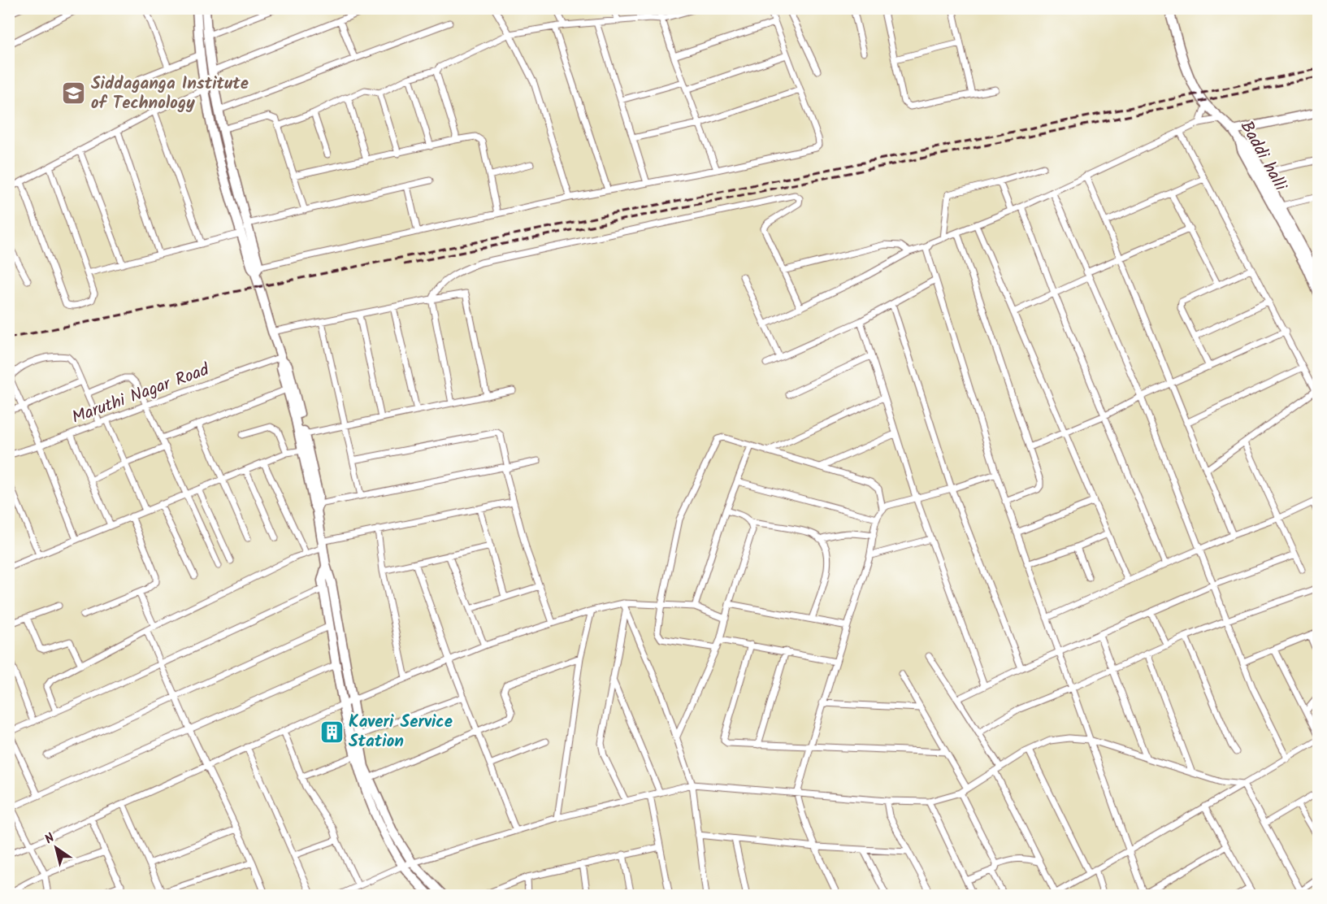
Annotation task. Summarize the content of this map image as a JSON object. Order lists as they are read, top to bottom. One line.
{"streets":{"street":["Baddi halli","Maruthi Nagar Road"]},"places":{"school or university":["Siddaganga Institute of Technology"],"building":["Kaveri Service Station"]},"north":"top left"}
